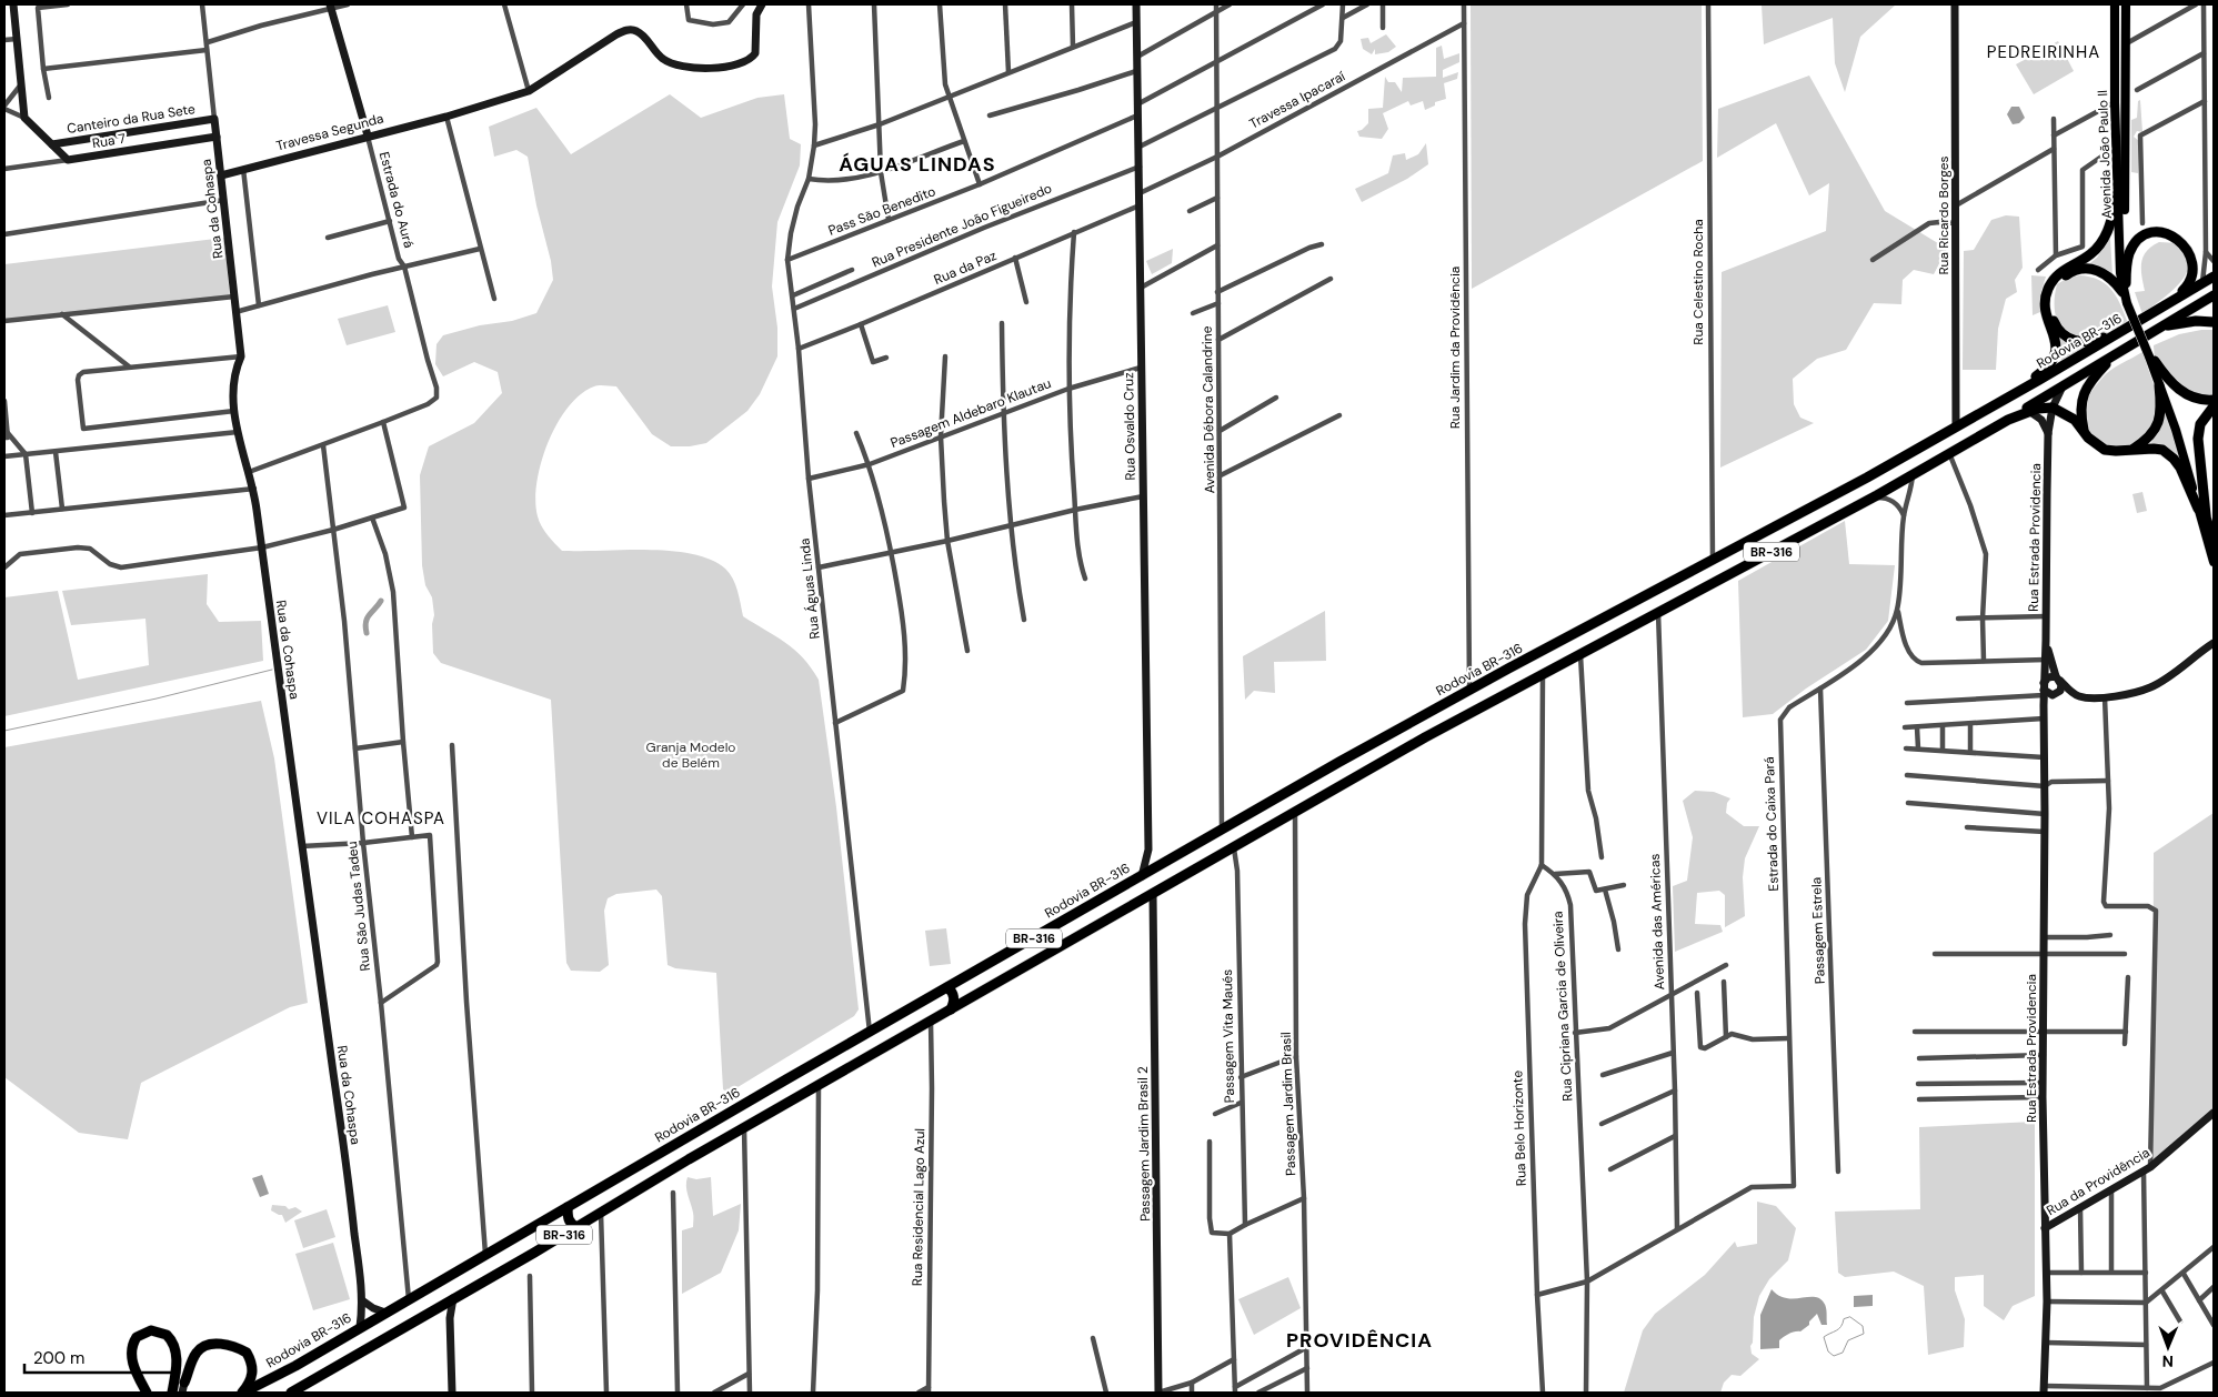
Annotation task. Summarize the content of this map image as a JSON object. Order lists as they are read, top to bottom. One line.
{"streets":{"highway":["Rodovia BR-316","BR-316"],"main road":["Avenida João Paulo II"],"street":["Travessa Ipacaraí","Canteiro da Rua Sete","Travessa Segunda","Rua 7","Estrada do Aurá","Rua da Cohaspa","Pass São Benedito","Rua Ricardo Borges","Rua Presidente João Figueiredo","Rua da Paz","Rua Celestino Rocha","Rua Jardim da Providência","Avenida Débora Calandrine","Passagem Aldebaro Klautau","Rua Osvaldo Cruz","Rua Estrada Providencia","Rua Águas Linda","Estrada do Caixa Pará","Rua São Judas Tadeu","Avenida das Américas","Passagem Estrela","Rua Cipriana Garcia de Oliveira","Passagem Vita Maués","Passagem Jardim Brasil","Rua Belo Horizonte","Passagem Jardim Brasil 2","Rua da Providência","Rua Residencial Lago Azul"]},"crossings":[["Travessa Ipacaraí","Rua Jardim da Providência"],["Travessa Ipacaraí","Avenida Débora Calandrine"],["Travessa Ipacaraí","Rua Osvaldo Cruz"],["Canteiro da Rua Sete","Rua da Cohaspa"],["Travessa Segunda","Estrada do Aurá"],["Travessa Segunda","Rua da Cohaspa"],["Rua 7","Rua da Cohaspa"],["Rua da Cohaspa","Rodovia BR-316"],["Pass São Benedito","Rua Osvaldo Cruz"],["Pass São Benedito","Rua Águas Linda"],["Rua Ricardo Borges","Rodovia BR-316"],["Rua Presidente João Figueiredo","Rua Osvaldo Cruz"],["Rua Presidente João Figueiredo","Rua Águas Linda"],["Rua da Paz","Rua Osvaldo Cruz"],["Rua da Paz","Rua Águas Linda"],["Rua Celestino Rocha","Rodovia BR-316"],["Rodovia BR-316","Rua Jardim da Providência"],["Rodovia BR-316","Avenida Débora Calandrine"],["Rodovia BR-316","Rua Osvaldo Cruz"],["Rodovia BR-316","Rua Águas Linda"],["Rodovia BR-316","Rua São Judas Tadeu"],["Passagem Aldebaro Klautau","Rua Osvaldo Cruz"],["Passagem Aldebaro Klautau","Rua Águas Linda"],["Rua Estrada Providencia","BR-316"],["Rua Estrada Providencia","Rua da Providência"],["BR-316","Estrada do Caixa Pará"],["BR-316","Avenida das Américas"],["BR-316","Passagem Vita Maués"],["BR-316","Passagem Jardim Brasil"],["BR-316","Passagem Jardim Brasil 2"],["BR-316","Rua Residencial Lago Azul"],["Estrada do Caixa Pará","Avenida das Américas"],["Estrada do Caixa Pará","Passagem Estrela"],["Rua Cipriana Garcia de Oliveira","Rua Belo Horizonte"]],"districts":["PEDREIRINHA","ÁGUAS LINDAS","VILA COHASPA","PROVIDÊNCIA"],"parks":["Granja Modelo de Belém"],"scale_bar":"200 m","north":"bottom"}
